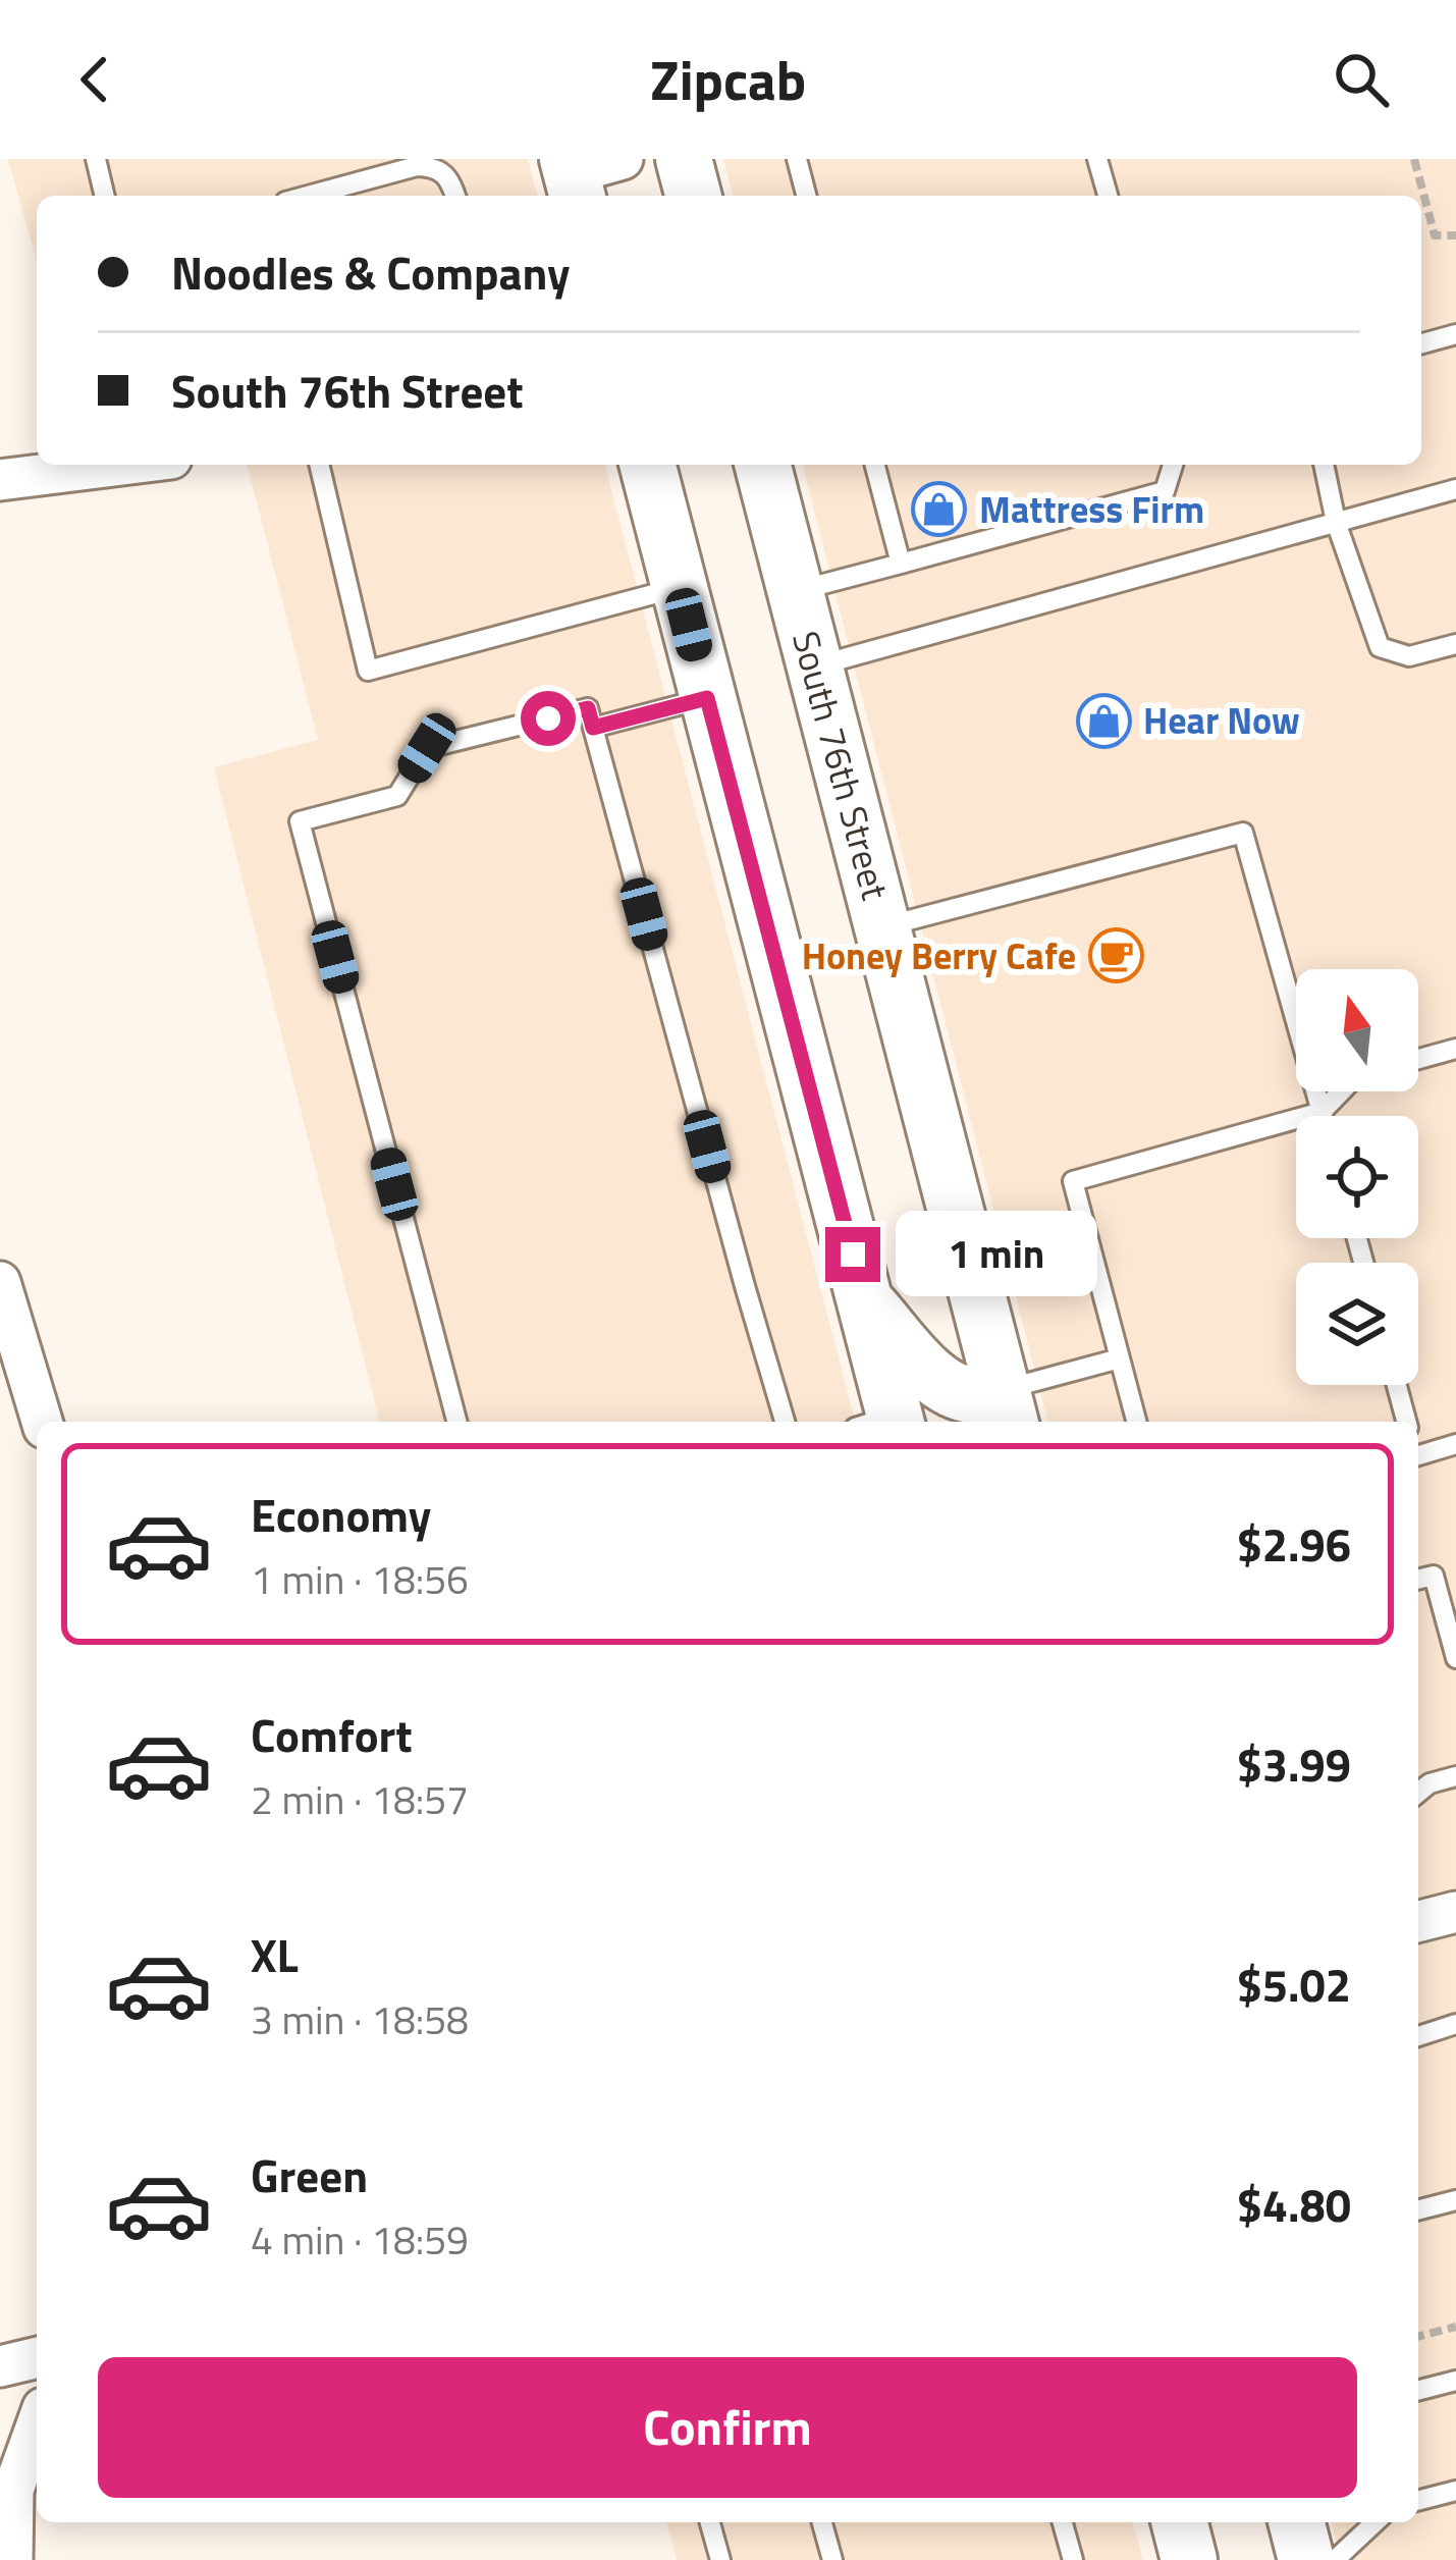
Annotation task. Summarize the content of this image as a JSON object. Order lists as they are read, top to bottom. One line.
{"streets":{"main road":["South 76th Street"]},"places":{"shop":["Mattress Firm","Hear Now"],"cafe":["Honey Berry Cafe"]},"north":"top","page":{"header":"Zipcab","banner":["Noodles & Company","South 76th Street"],"bubble":"1 min","list":[{"name":"Economy","note":"1 min · 18:56","value":"$2.96"},{"name":"Comfort","note":"2 min · 18:57","value":"$3.99"},{"name":"XL","note":"3 min · 18:58","value":"$5.02"},{"name":"Green","note":"4 min · 18:59","value":"$4.80"}],"buttons":"Confirm"}}
